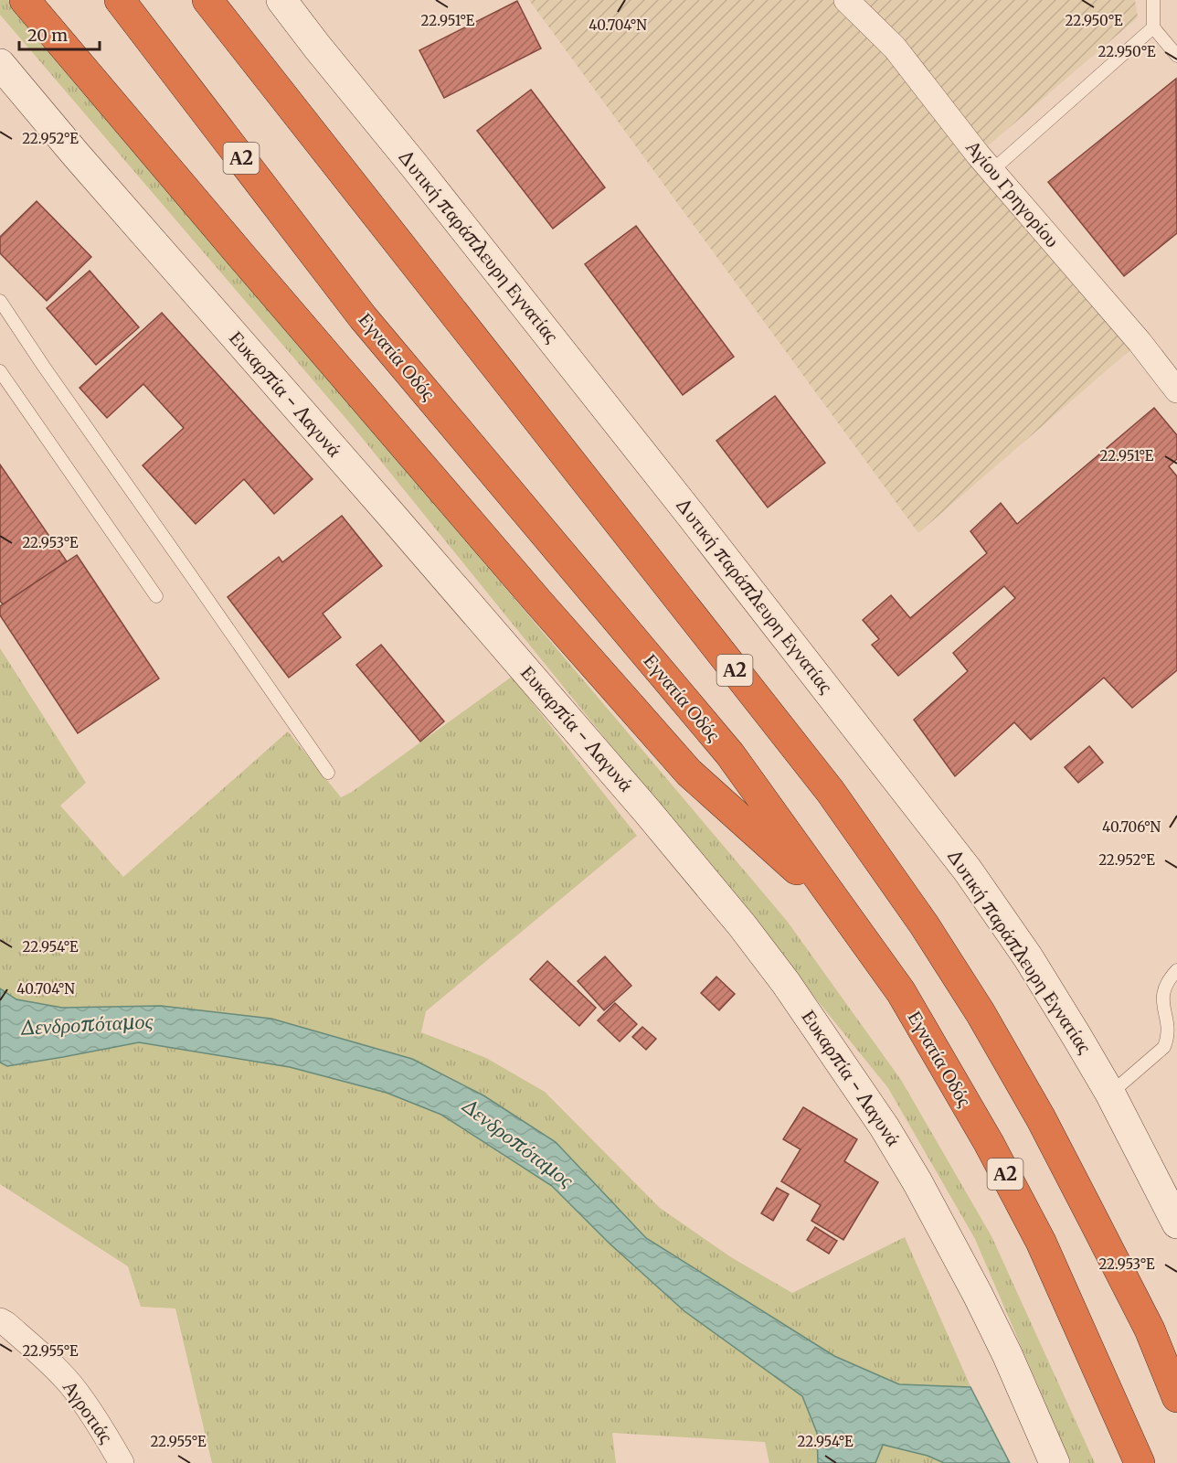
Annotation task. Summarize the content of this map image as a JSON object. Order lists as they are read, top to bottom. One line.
{"streets":{"highway":["Α2","Εγνατία Οδός"],"street":["Αγίου Γρηγορίου","Δυτική παράπλευρη Εγνατίας","Ευκαρπία - Λαγυνά","Αγροτιάς"]},"water":["Δενδροπόταμος"],"scale_bar":"20 m","coordinates":["22.950°E","22.951°E","40.704°N","22.952°E","22.953°E","40.706°N","22.954°E","22.955°E"]}
